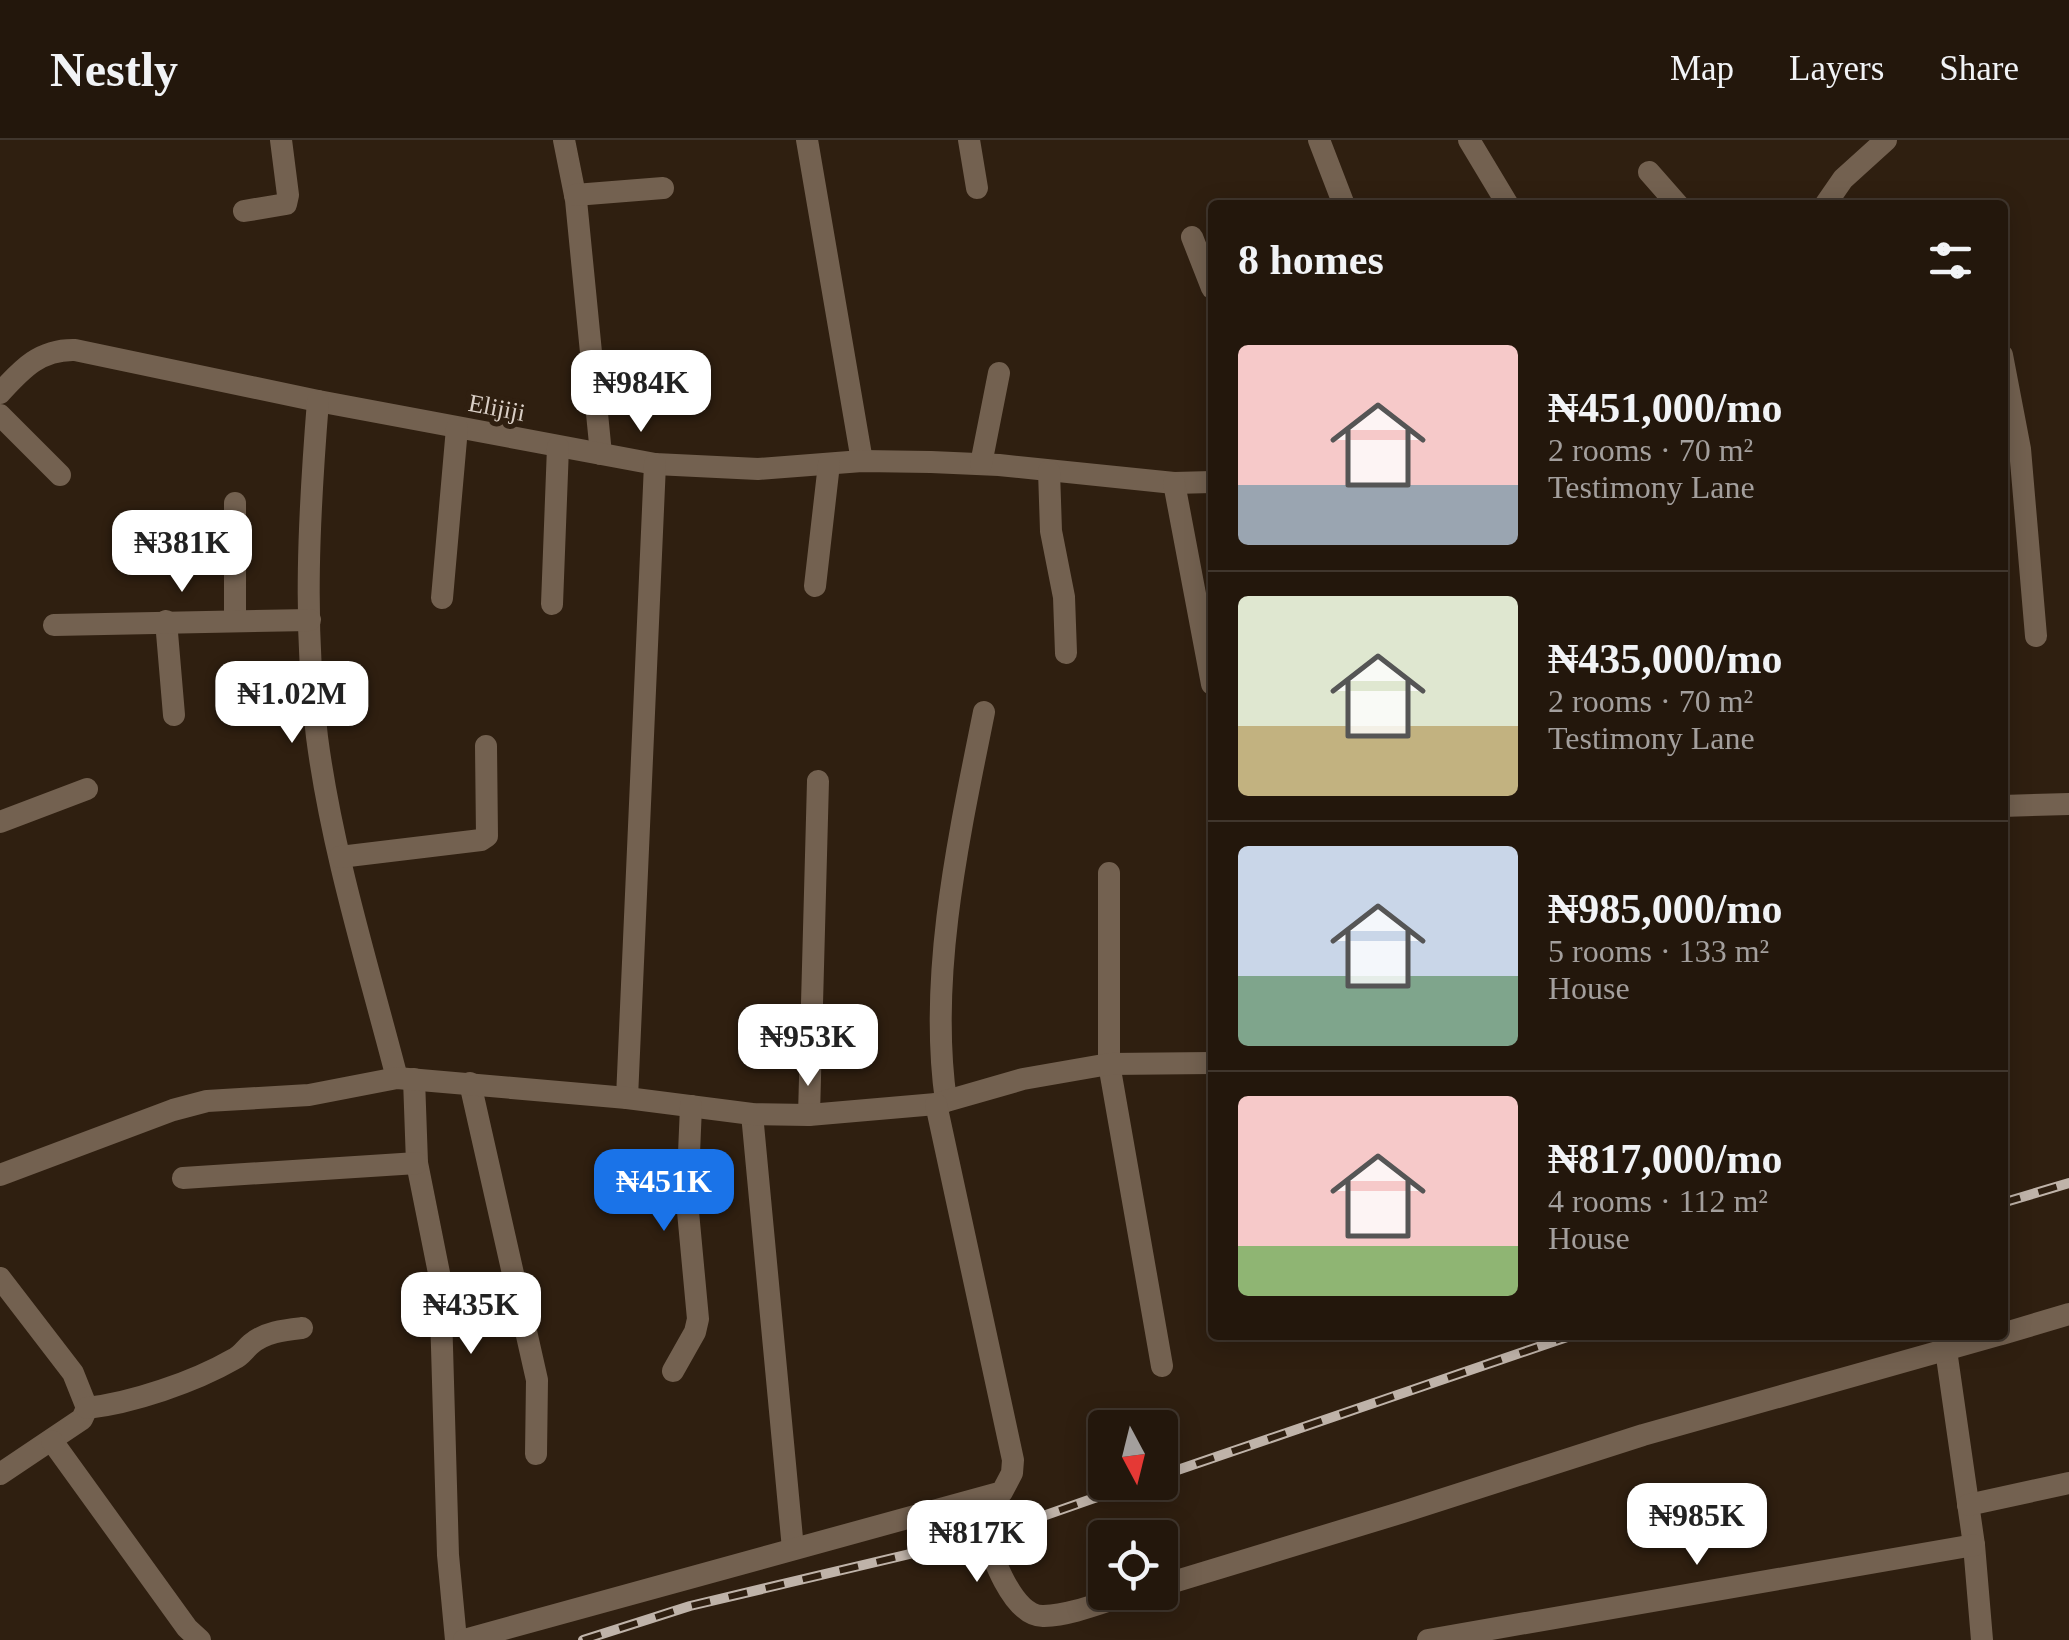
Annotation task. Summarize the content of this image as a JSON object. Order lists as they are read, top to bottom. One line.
{"streets":{"street":["Elijiji"]},"north":"bottom","page":{"header":"Nestly","nav":["Map","Layers","Share"],"heading":"8 homes","list":[{"name":"₦451,000/mo","note":"2 rooms · 70 m² · Testimony Lane"},{"name":"₦435,000/mo","note":"2 rooms · 70 m² · Testimony Lane"},{"name":"₦985,000/mo","note":"5 rooms · 133 m² · House"},{"name":"₦817,000/mo","note":"4 rooms · 112 m² · House"}],"price":["₦984K","₦381K","₦1.02M","₦953K","₦451K","₦435K","₦985K","₦817K"]}}
